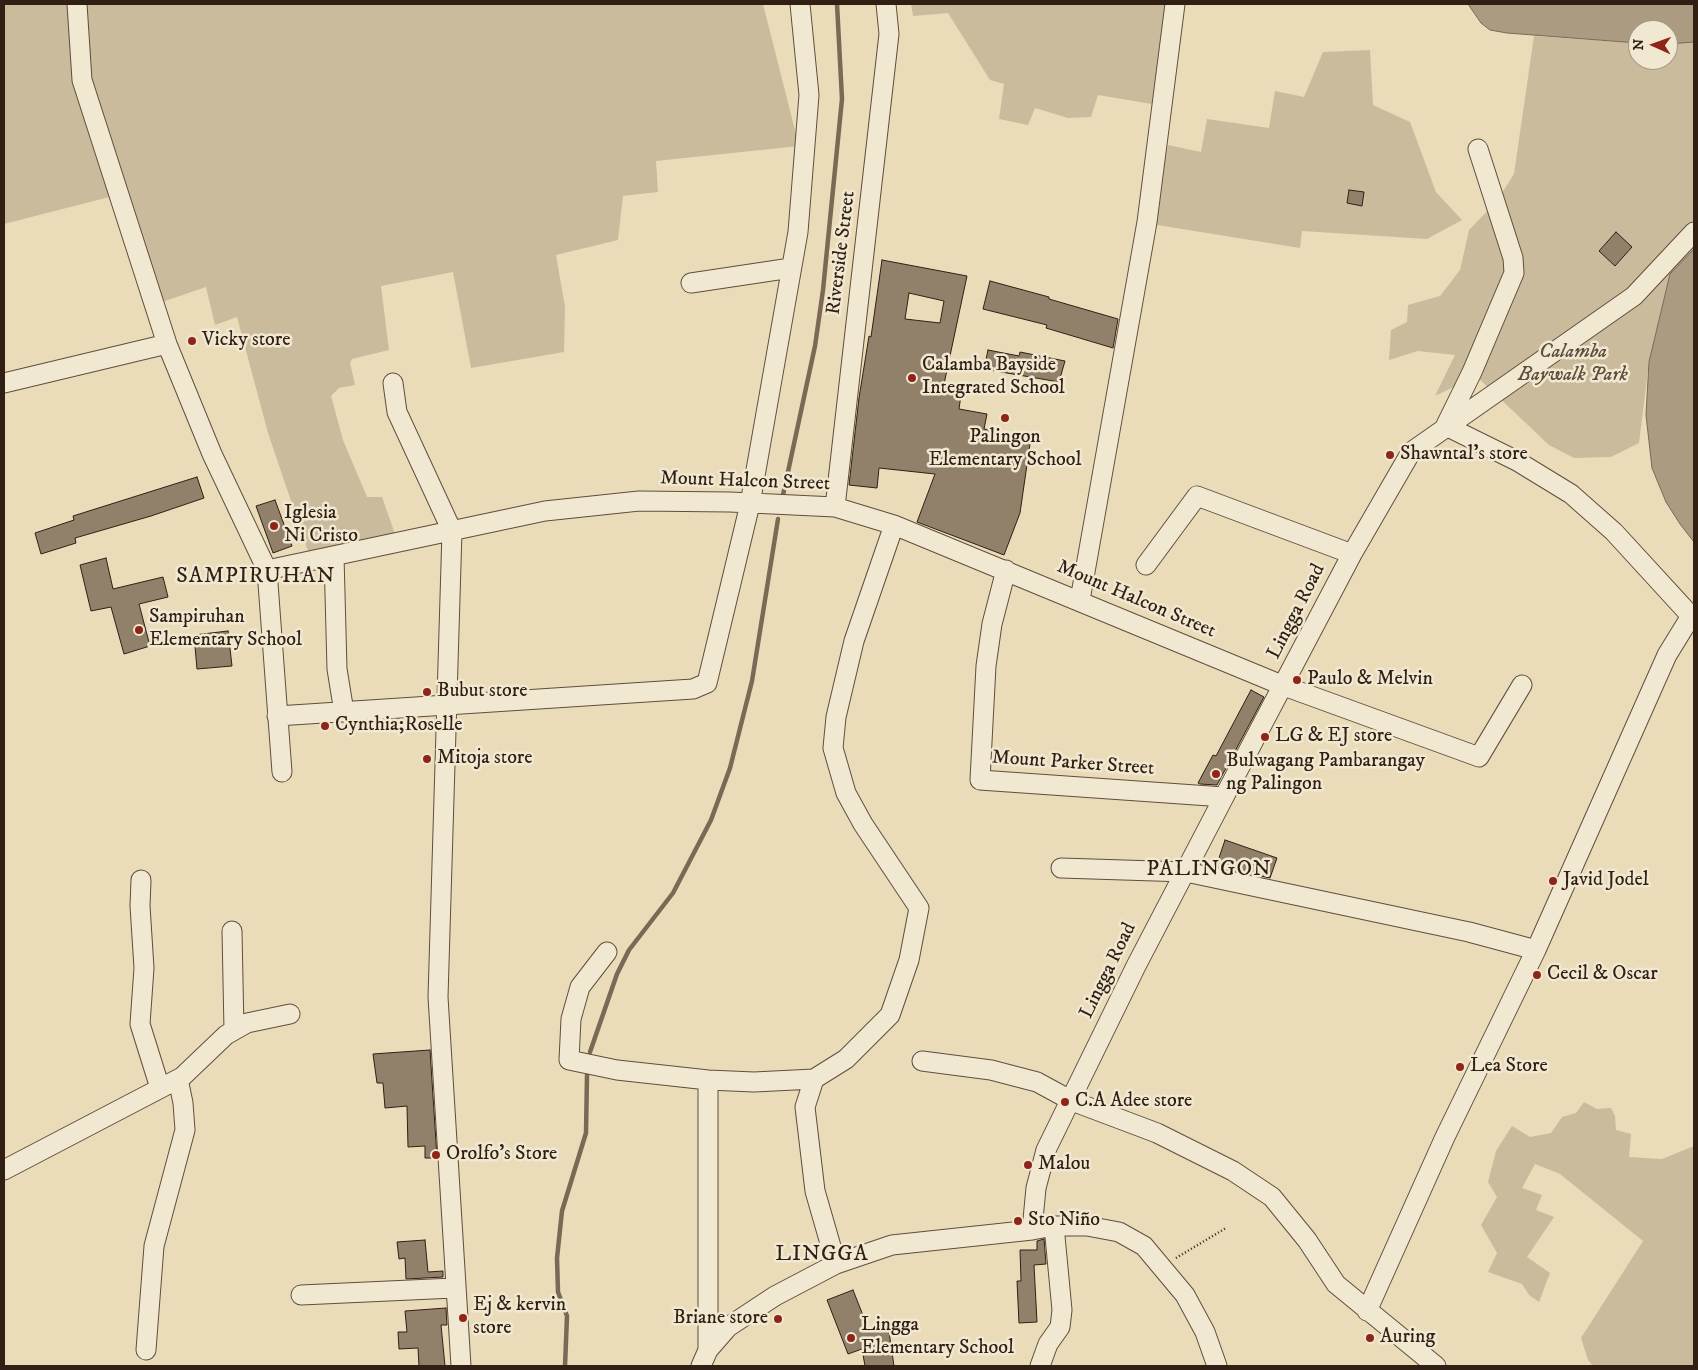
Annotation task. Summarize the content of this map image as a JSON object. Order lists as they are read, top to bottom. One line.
{"streets":{"street":["Riverside Street","Mount Halcon Street","Lingga Road","Mount Parker Street"]},"crossings":[["Riverside Street","Mount Halcon Street"],["Mount Halcon Street","Lingga Road"],["Mount Halcon Street","Mount Parker Street"],["Lingga Road","Mount Parker Street"]],"districts":["SAMPIRUHAN","PALINGON","LINGGA"],"parks":["Calamba Baywalk Park"],"places":["Vicky store","Calamba Bayside Integrated School","Palingon Elementary School","Shawntal's store","Iglesia Ni Cristo","Sampiruhan Elementary School","Paulo & Melvin","Bubut store","Cynthia;Roselle","LG & EJ store","Mitoja store","Bulwagang Pambarangay ng Palingon","Javid Jodel","Cecil & Oscar","Lea Store","C.A Adee store","Orolfo's Store","Malou","Sto Niño","Ej & kervin store","Briane store","Lingga Elementary School","Auring"],"north":"left"}
